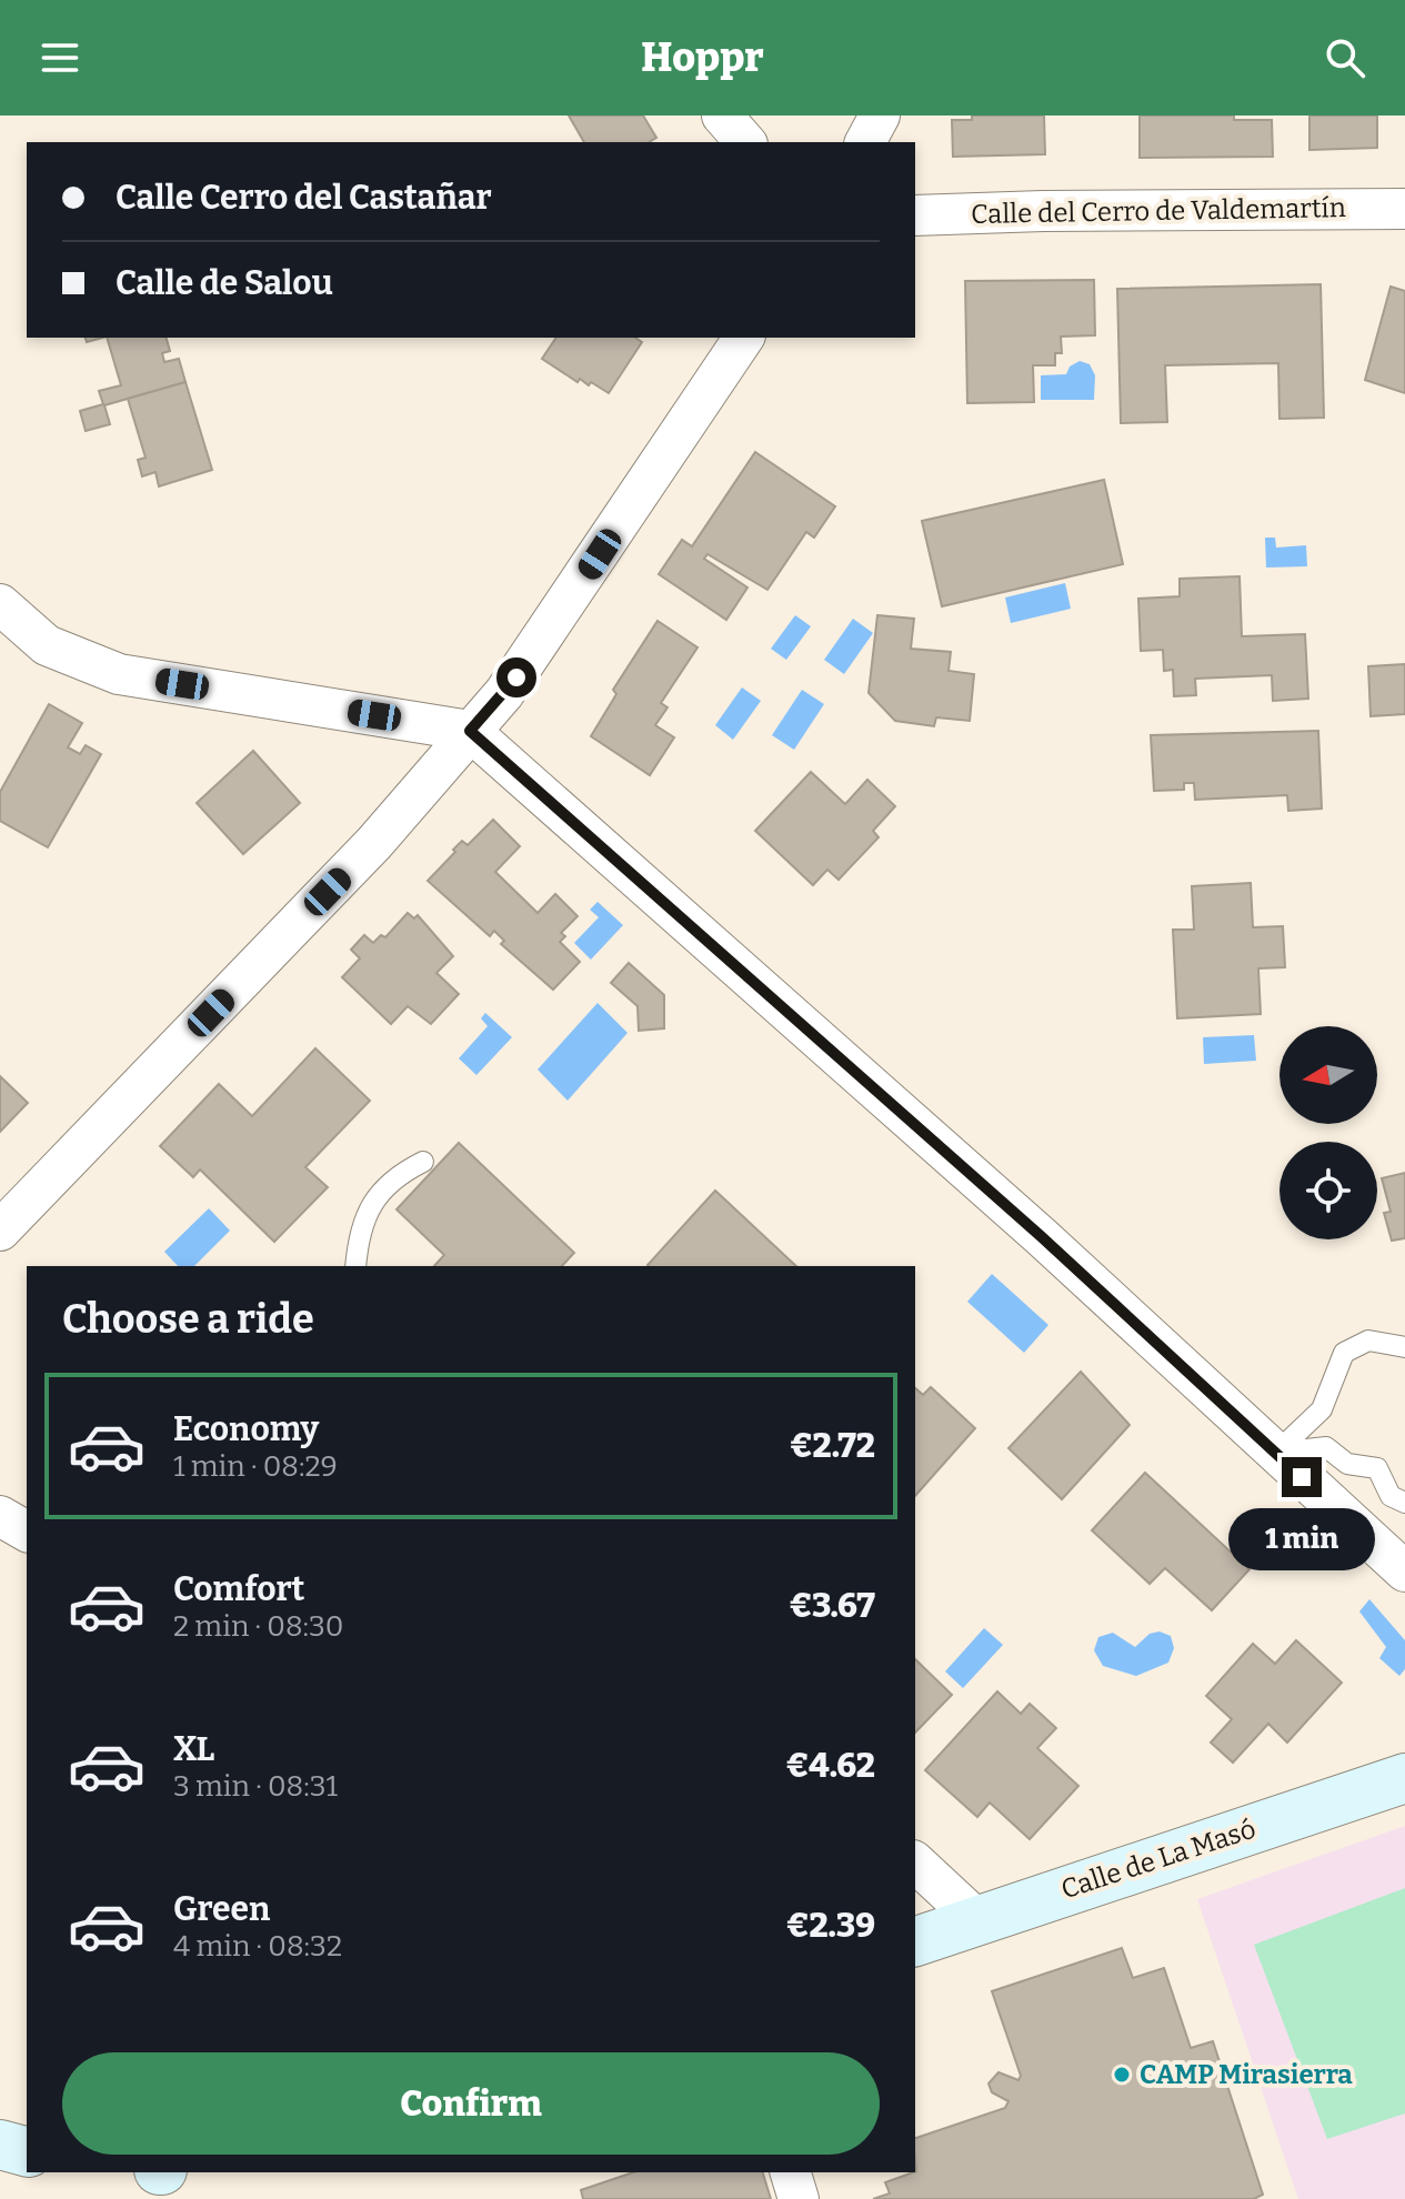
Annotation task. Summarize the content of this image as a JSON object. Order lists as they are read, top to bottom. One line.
{"streets":{"street":["Calle del Cerro de Valdemartín","Calle de La Masó"]},"places":["CAMP Mirasierra"],"north":"left","page":{"header":"Hoppr","banner":["Calle Cerro del Castañar","Calle de Salou"],"heading":"Choose a ride","list":[{"name":"Economy","note":"1 min · 08:29","value":"€2.72"},{"name":"Comfort","note":"2 min · 08:30","value":"€3.67"},{"name":"XL","note":"3 min · 08:31","value":"€4.62"},{"name":"Green","note":"4 min · 08:32","value":"€2.39"}],"bubble":"1 min","buttons":"Confirm"}}
